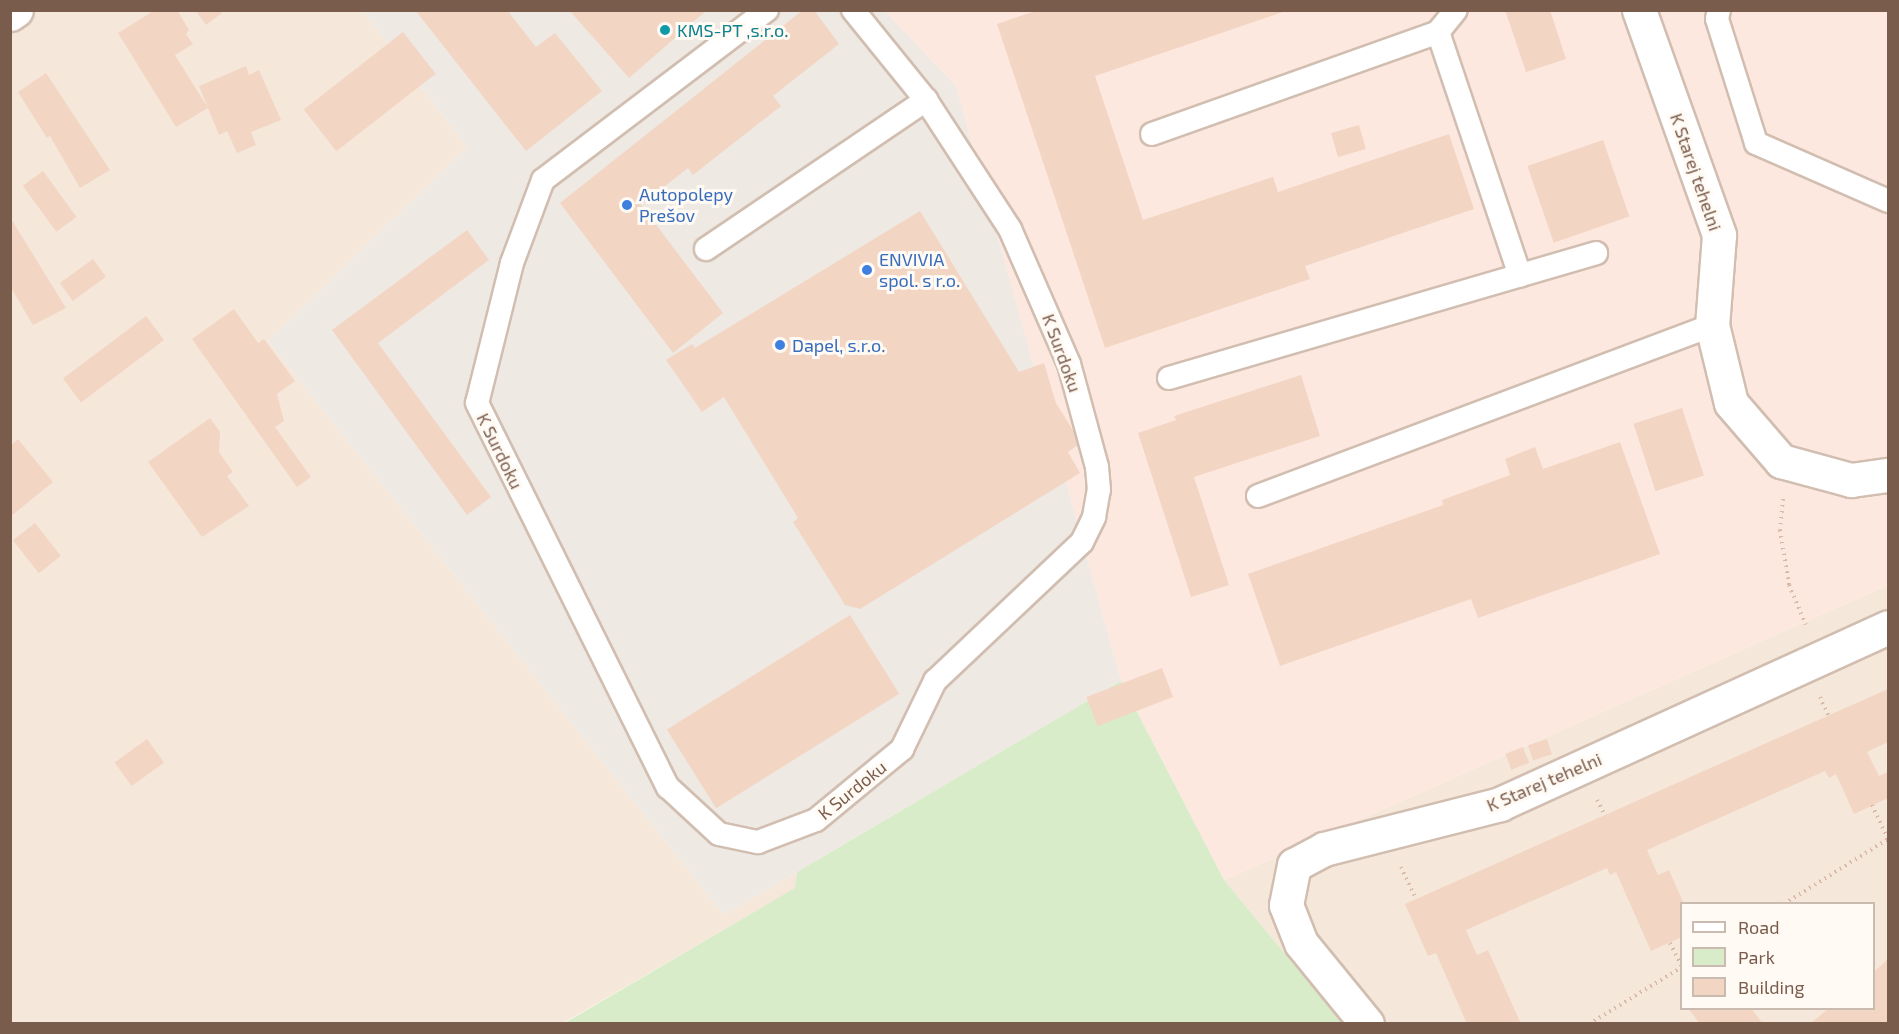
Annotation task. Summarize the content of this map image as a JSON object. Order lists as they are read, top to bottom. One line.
{"streets":{"street":["K Starej tehelni"],"lane":["K Surdoku"]},"places":["KMS-PT ,s.r.o.","Autopolepy Prešov","ENVIVIA spol. s r.o.","Dapel, s.r.o."],"legend":["Road","Park","Building"]}
